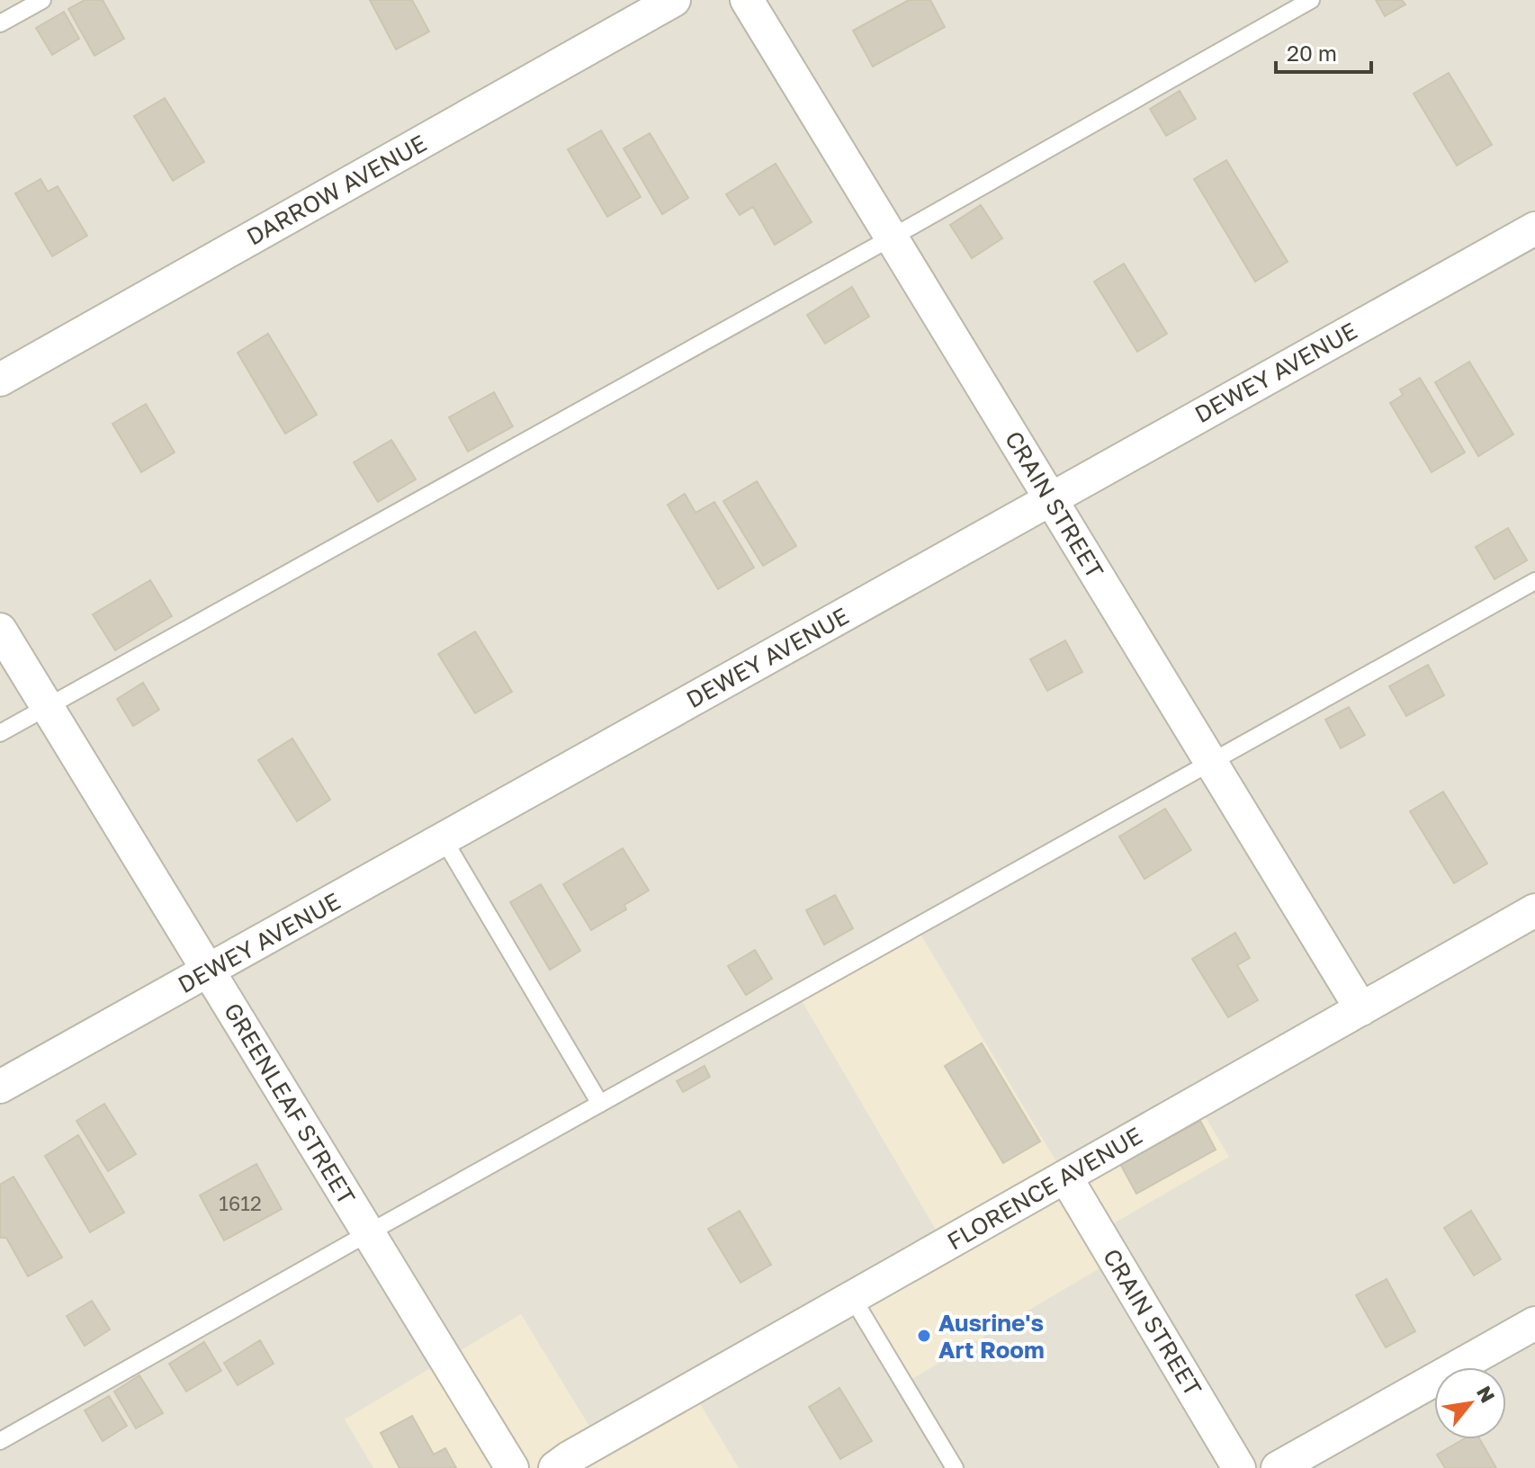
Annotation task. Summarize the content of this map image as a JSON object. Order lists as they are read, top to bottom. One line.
{"streets":{"street":["DARROW AVENUE","DEWEY AVENUE","CRAIN STREET","GREENLEAF STREET","FLORENCE AVENUE"]},"crossings":[["DEWEY AVENUE","CRAIN STREET"],["DEWEY AVENUE","GREENLEAF STREET"],["CRAIN STREET","FLORENCE AVENUE"]],"places":["Ausrine's Art Room"],"house_numbers":["1612"],"scale_bar":"20 m","north":"top right"}
